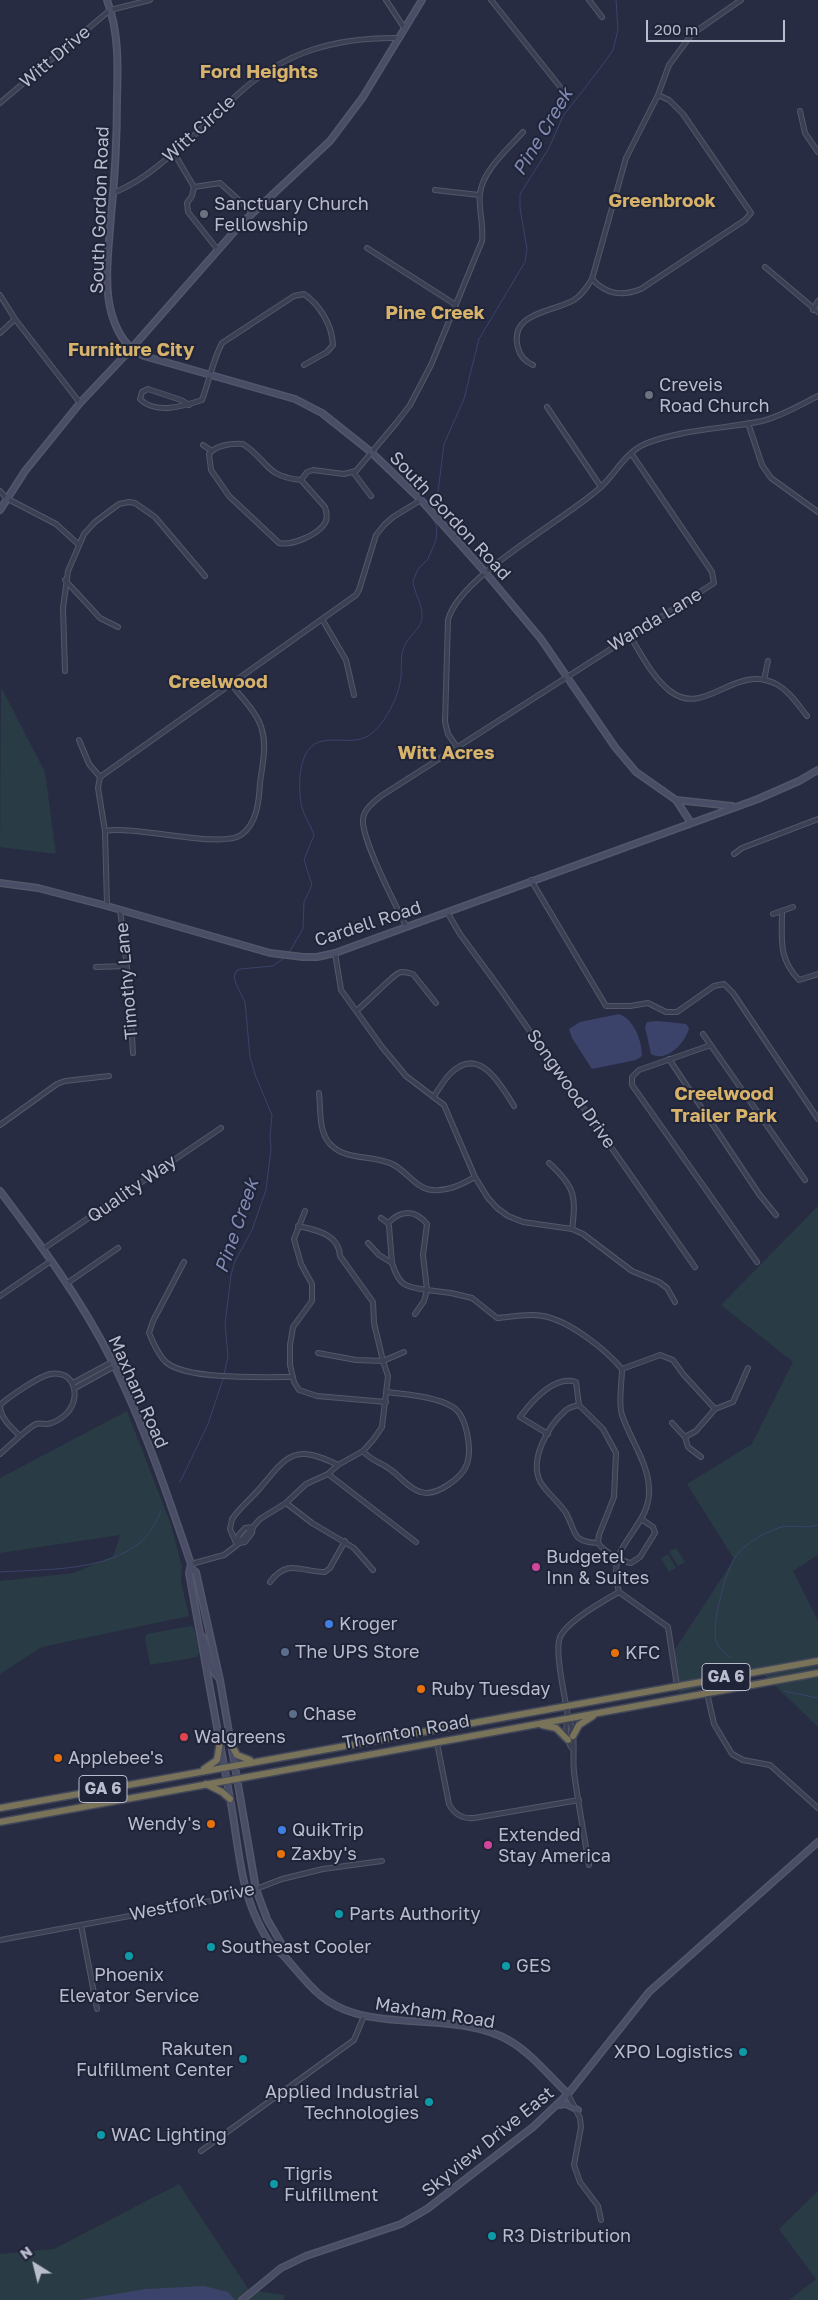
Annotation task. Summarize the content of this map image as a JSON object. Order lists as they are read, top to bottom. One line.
{"streets":{"highway":["GA 6","Thornton Road"],"street":["Witt Drive","Witt Circle","South Gordon Road","Wanda Lane","Cardell Road","Timothy Lane","Songwood Drive","Quality Way","Maxham Road","Westfork Drive","Skyview Drive East"]},"crossings":[["Witt Drive","South Gordon Road"],["Witt Circle","South Gordon Road"],["South Gordon Road","Wanda Lane"],["South Gordon Road","Cardell Road"],["Wanda Lane","Cardell Road"],["Cardell Road","Timothy Lane"],["Cardell Road","Songwood Drive"],["Quality Way","Maxham Road"],["Maxham Road","Thornton Road"],["Maxham Road","Westfork Drive"],["Maxham Road","Skyview Drive East"]],"districts":["Ford Heights","Greenbrook","Pine Creek","Furniture City","Creelwood","Witt Acres","Creelwood Trailer Park"],"water":["Pine Creek"],"places":["Sanctuary Church Fellowship","Creveis Road Church","Budgetel Inn & Suites","Kroger","The UPS Store","KFC","Ruby Tuesday","Chase","Walgreens","Applebee's","Wendy's","QuikTrip","Extended Stay America","Zaxby's","Parts Authority","Southeast Cooler","Phoenix Elevator Service","GES","XPO Logistics","Rakuten Fulfillment Center","Applied Industrial Technologies","WAC Lighting","Tigris Fulfillment","R3 Distribution"],"scale_bar":"200 m","north":"top left"}
